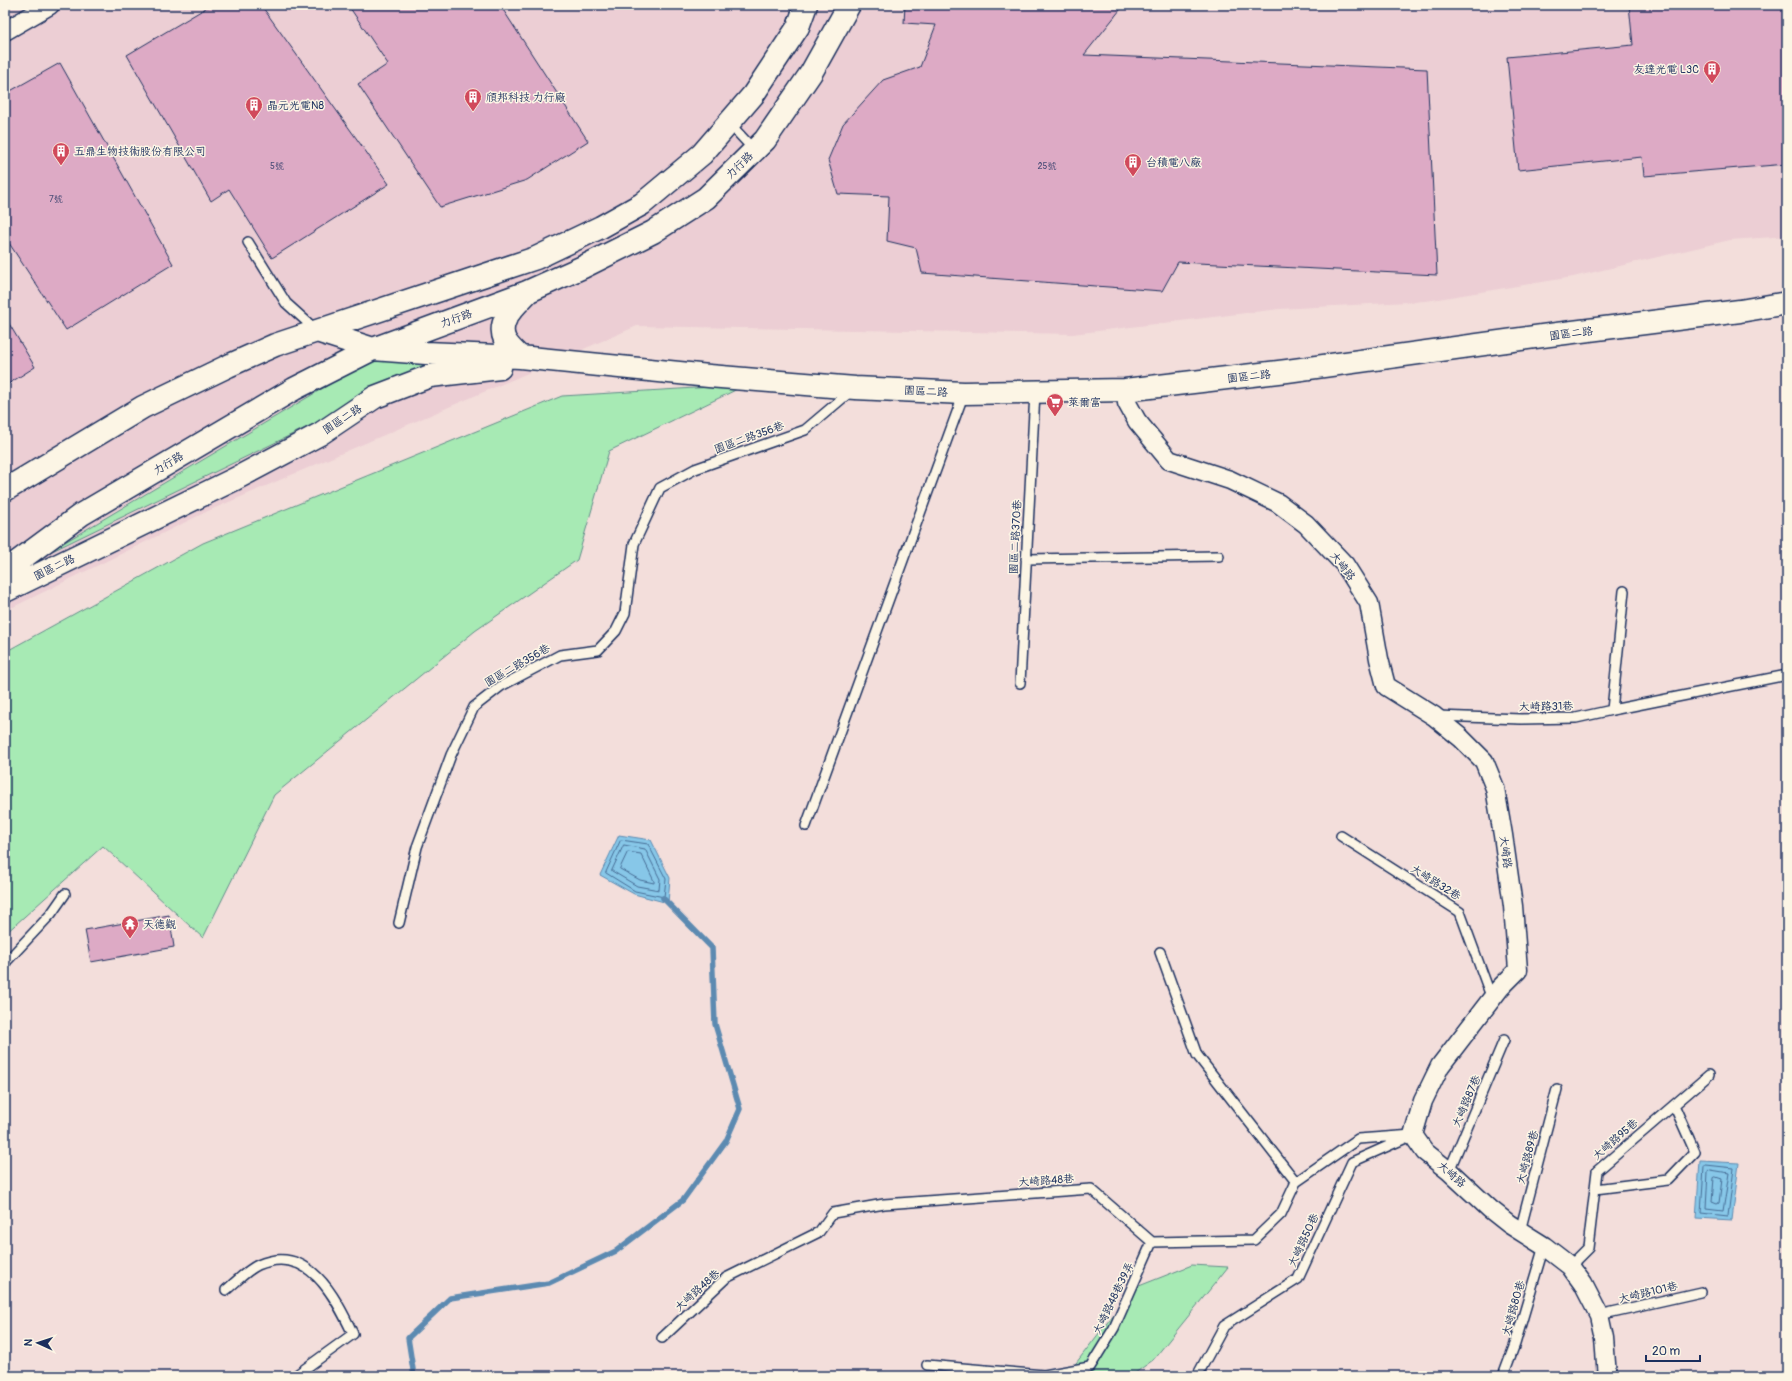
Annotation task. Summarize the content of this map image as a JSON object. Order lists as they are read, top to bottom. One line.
{"streets":{"street":["力行路","園區二路","大崎路"],"lane":["園區二路356巷","園區二路370巷","大崎路31巷","大崎路32巷","大崎路87巷","大崎路95巷","大崎路89巷","大崎路48巷","大崎路50巷","大崎路101巷","大崎路48巷39弄","大崎路80巷"]},"crossings":[["力行路","園區二路"],["園區二路","園區二路356巷"],["園區二路","園區二路370巷"],["園區二路","大崎路"],["大崎路","大崎路31巷"],["大崎路","大崎路32巷"],["大崎路","大崎路87巷"],["大崎路","大崎路95巷"],["大崎路","大崎路89巷"],["大崎路","大崎路50巷"],["大崎路","大崎路101巷"],["大崎路","大崎路80巷"],["大崎路48巷","大崎路48巷39弄"]],"places":{"building":["友達光電 L3C","頎邦科技 力行廠","晶元光電N8","五鼎生物技術股份有限公司","台積電八廠"],"supermarket":["萊爾富"],"temple":["天德觀"]},"house_numbers":["5號","25號","7號"],"scale_bar":"20 m","north":"left"}
